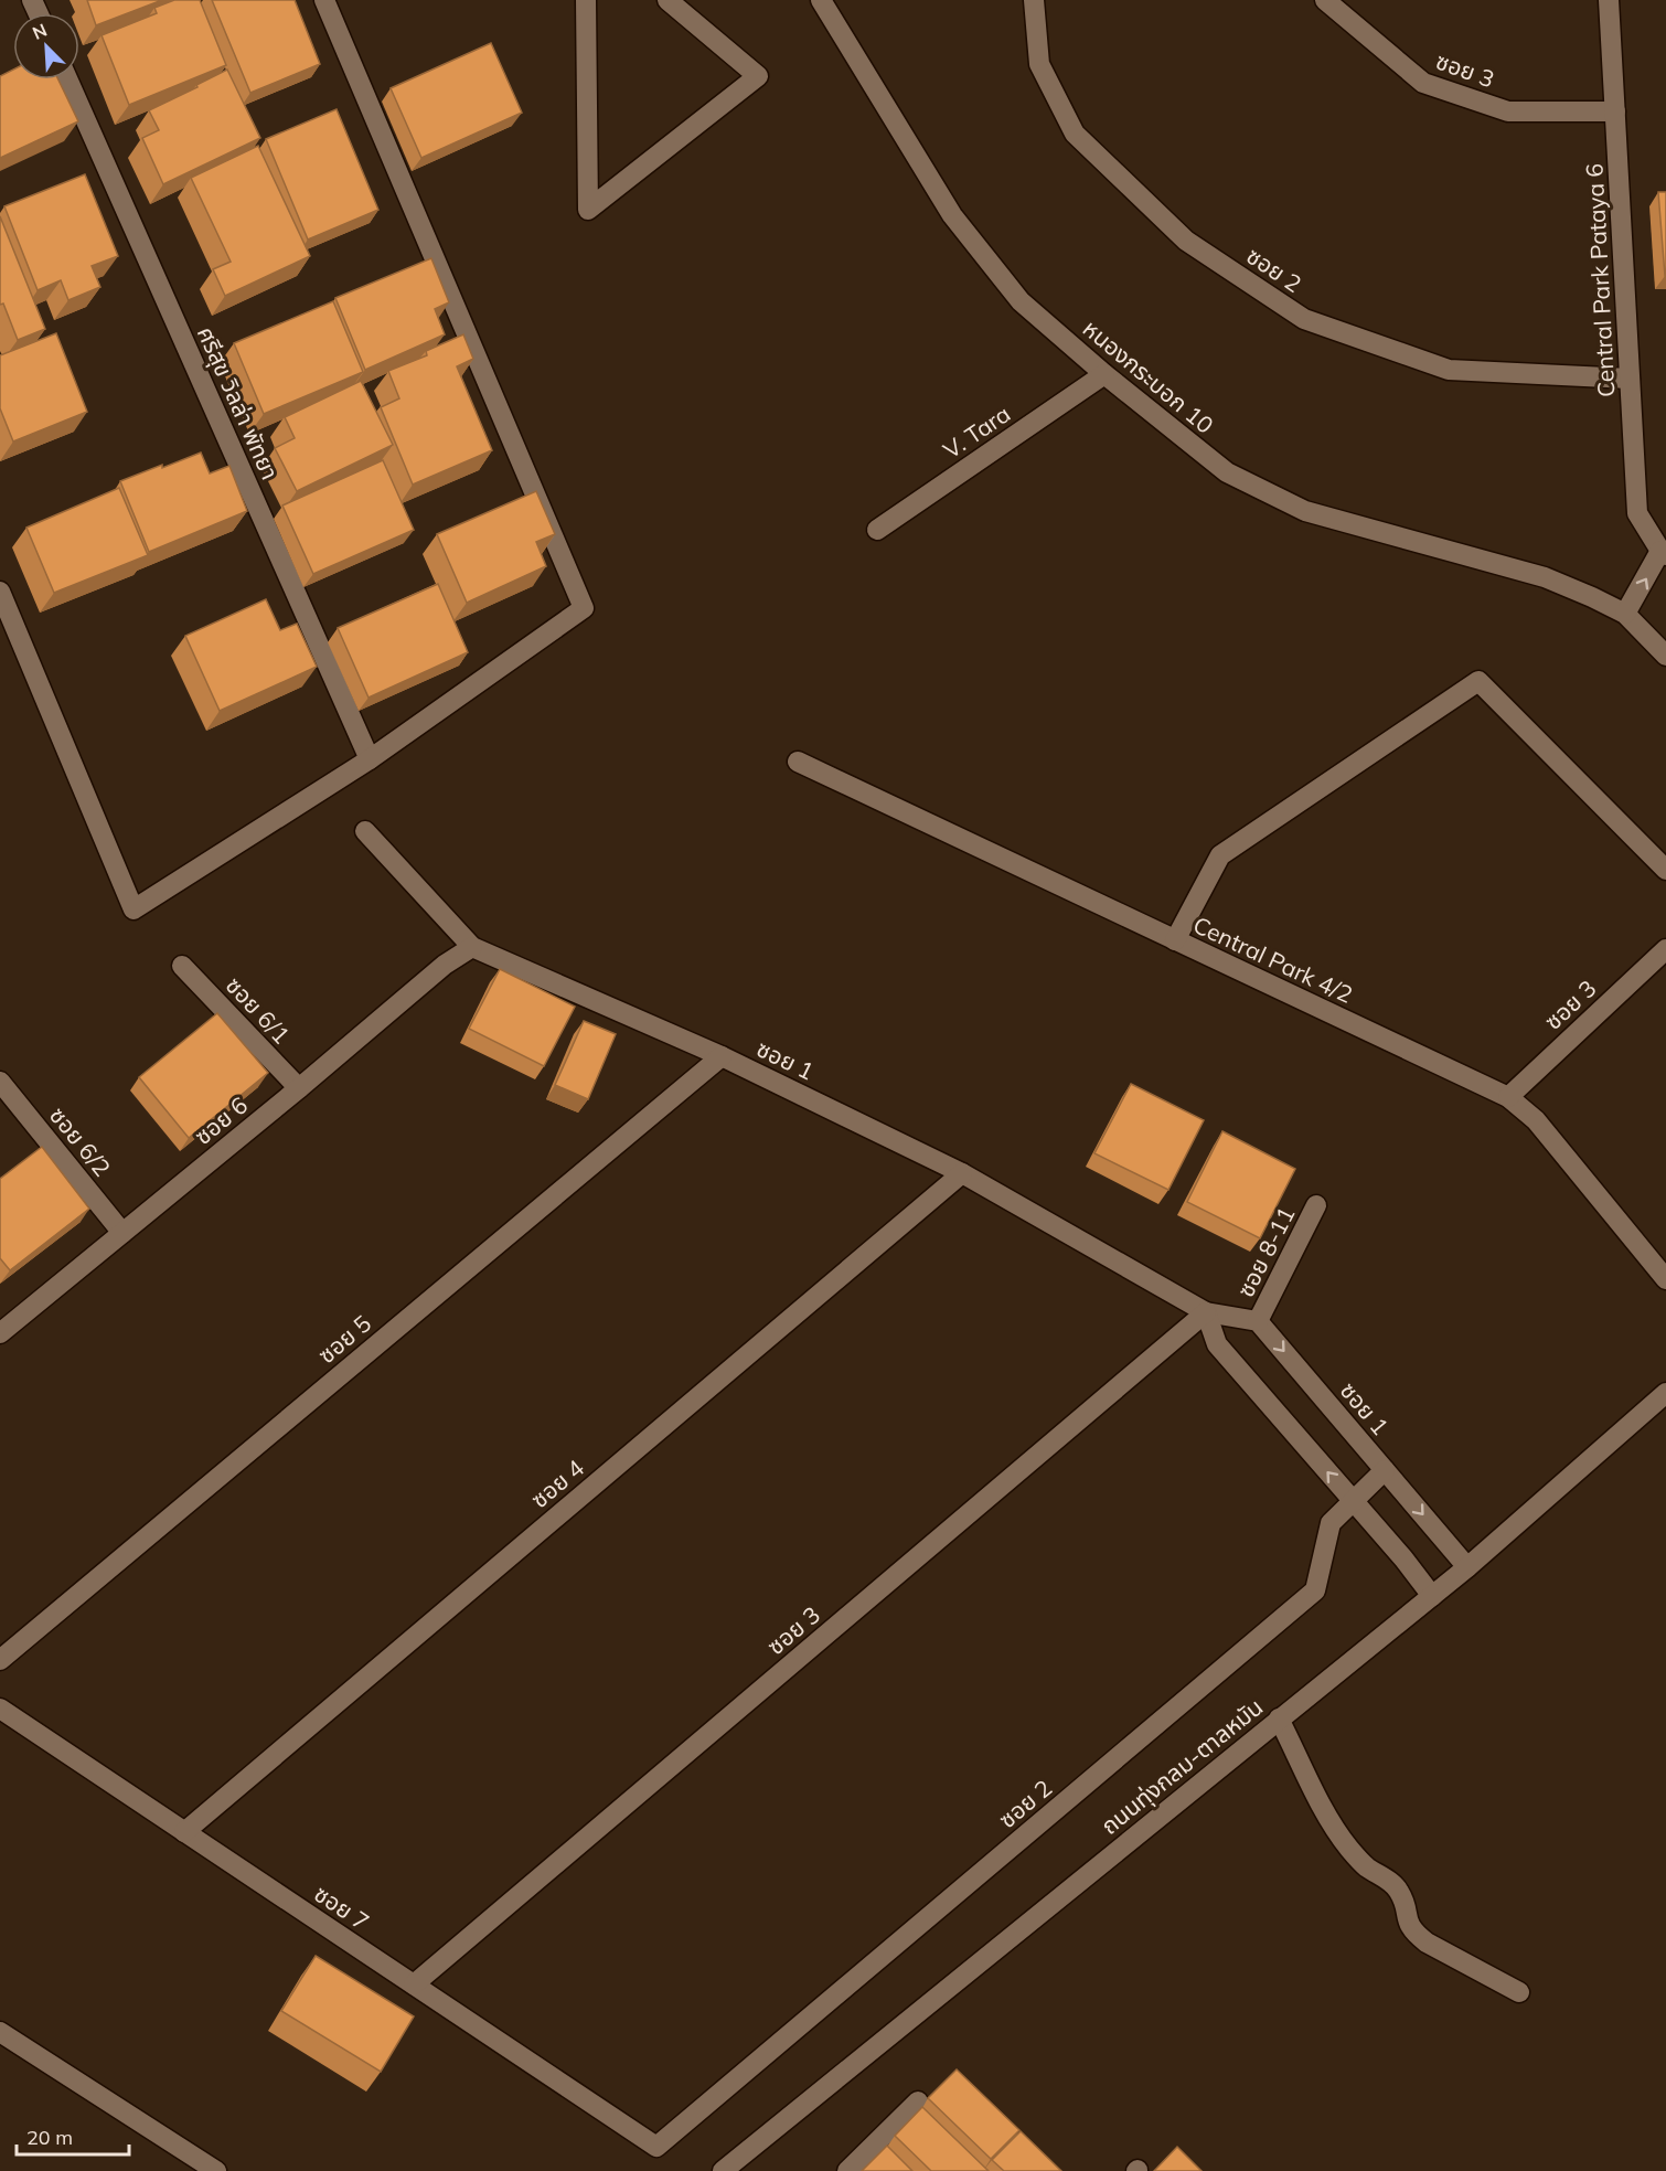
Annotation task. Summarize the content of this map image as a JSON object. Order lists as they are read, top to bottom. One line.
{"streets":{"street":["ซอย 3","ซอย 2","Central Park Pataya 6","หนองกระบอก 10","ศรีสุข วิลล่า พัทยา","V. Tara","Central Park 4/2","ซอย 6/1","ซอย 1","ซอย 6","ซอย 6/2","ซอย 8-11","ซอย 5","ซอย 4","ถนนทุ่งกลม-ตาลหมัน","ซอย 7"]},"crossings":[["ซอย 3","Central Park Pataya 6"],["ซอย 3","Central Park 4/2"],["ซอย 3","ซอย 1"],["ซอย 3","ซอย 7"],["ซอย 2","Central Park Pataya 6"],["ซอย 2","ซอย 1"],["ซอย 2","ซอย 7"],["Central Park Pataya 6","หนองกระบอก 10"],["หนองกระบอก 10","V. Tara"],["ซอย 6/1","ซอย 6"],["ซอย 1","ซอย 6"],["ซอย 1","ซอย 8-11"],["ซอย 1","ซอย 5"],["ซอย 1","ซอย 4"],["ซอย 1","ถนนทุ่งกลม-ตาลหมัน"],["ซอย 6","ซอย 6/2"],["ซอย 4","ซอย 7"]],"scale_bar":"20 m","north":"top left"}
